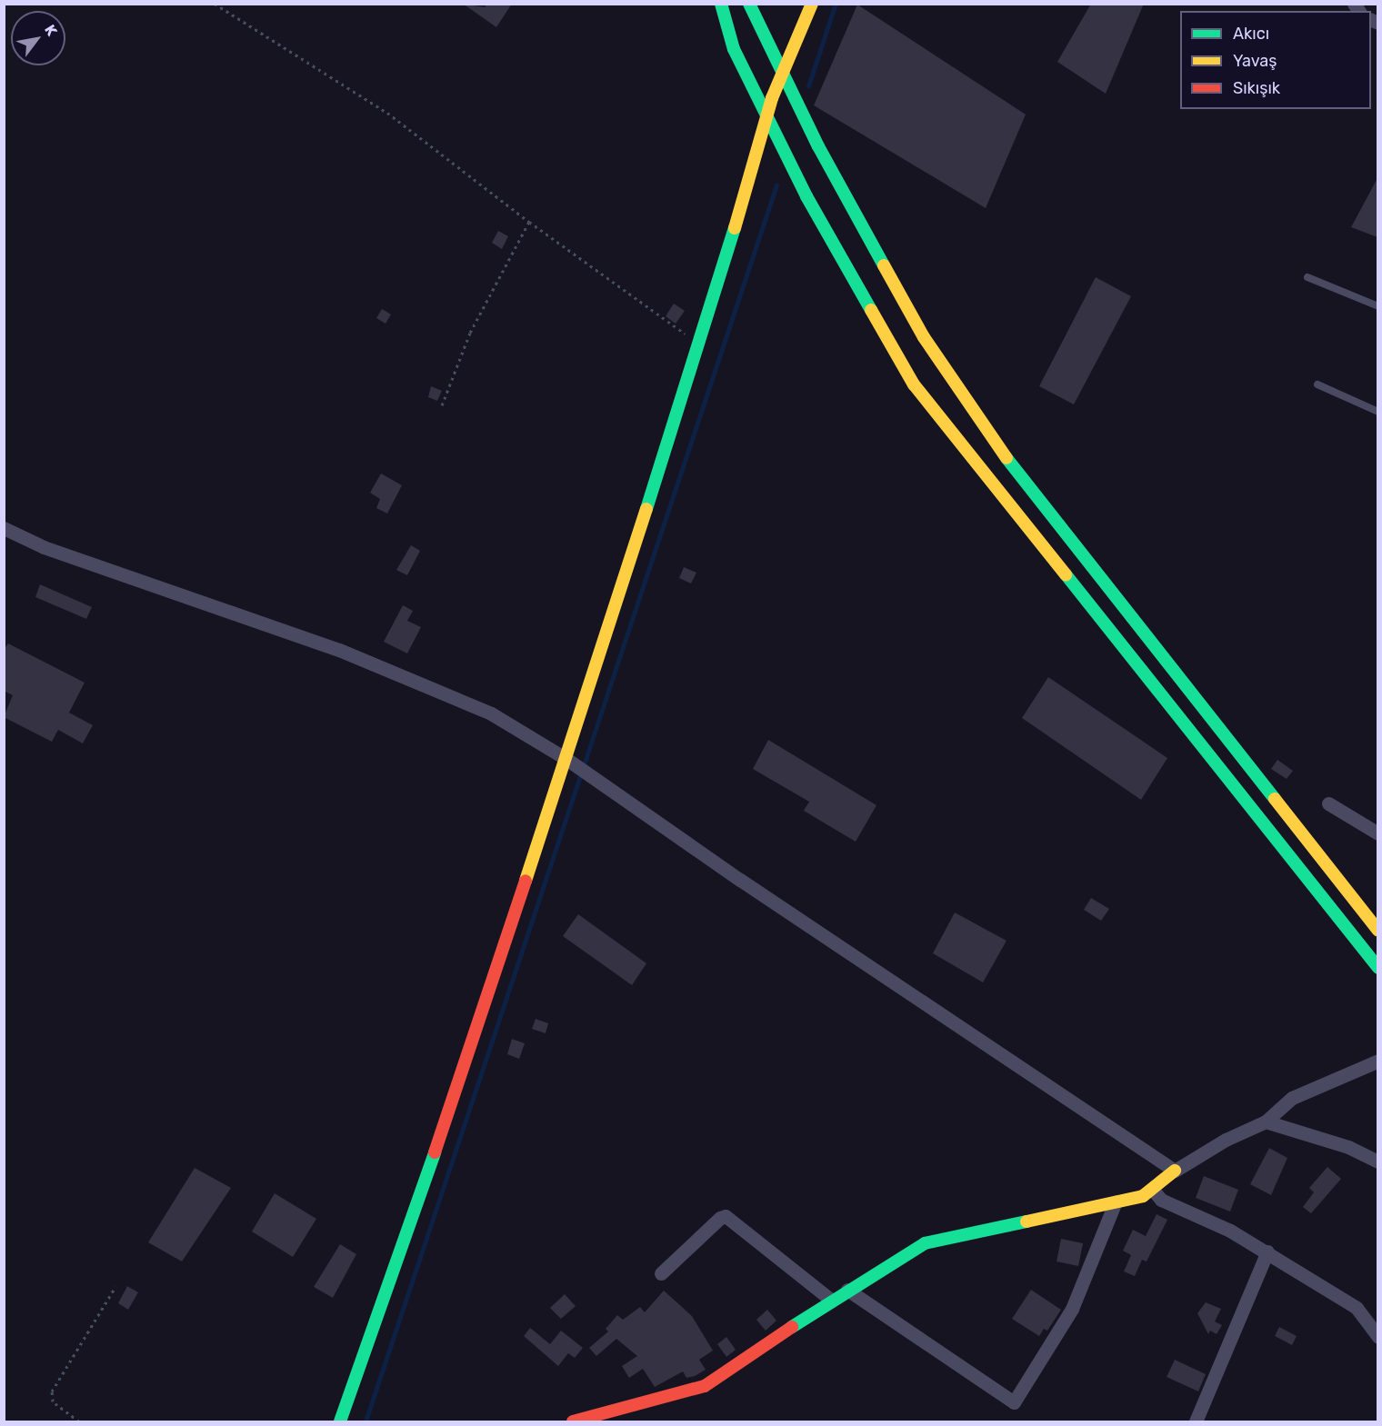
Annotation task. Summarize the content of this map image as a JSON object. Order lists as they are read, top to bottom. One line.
{"legend":["Akıcı","Yavaş","Sıkışık"],"north":"top right"}
